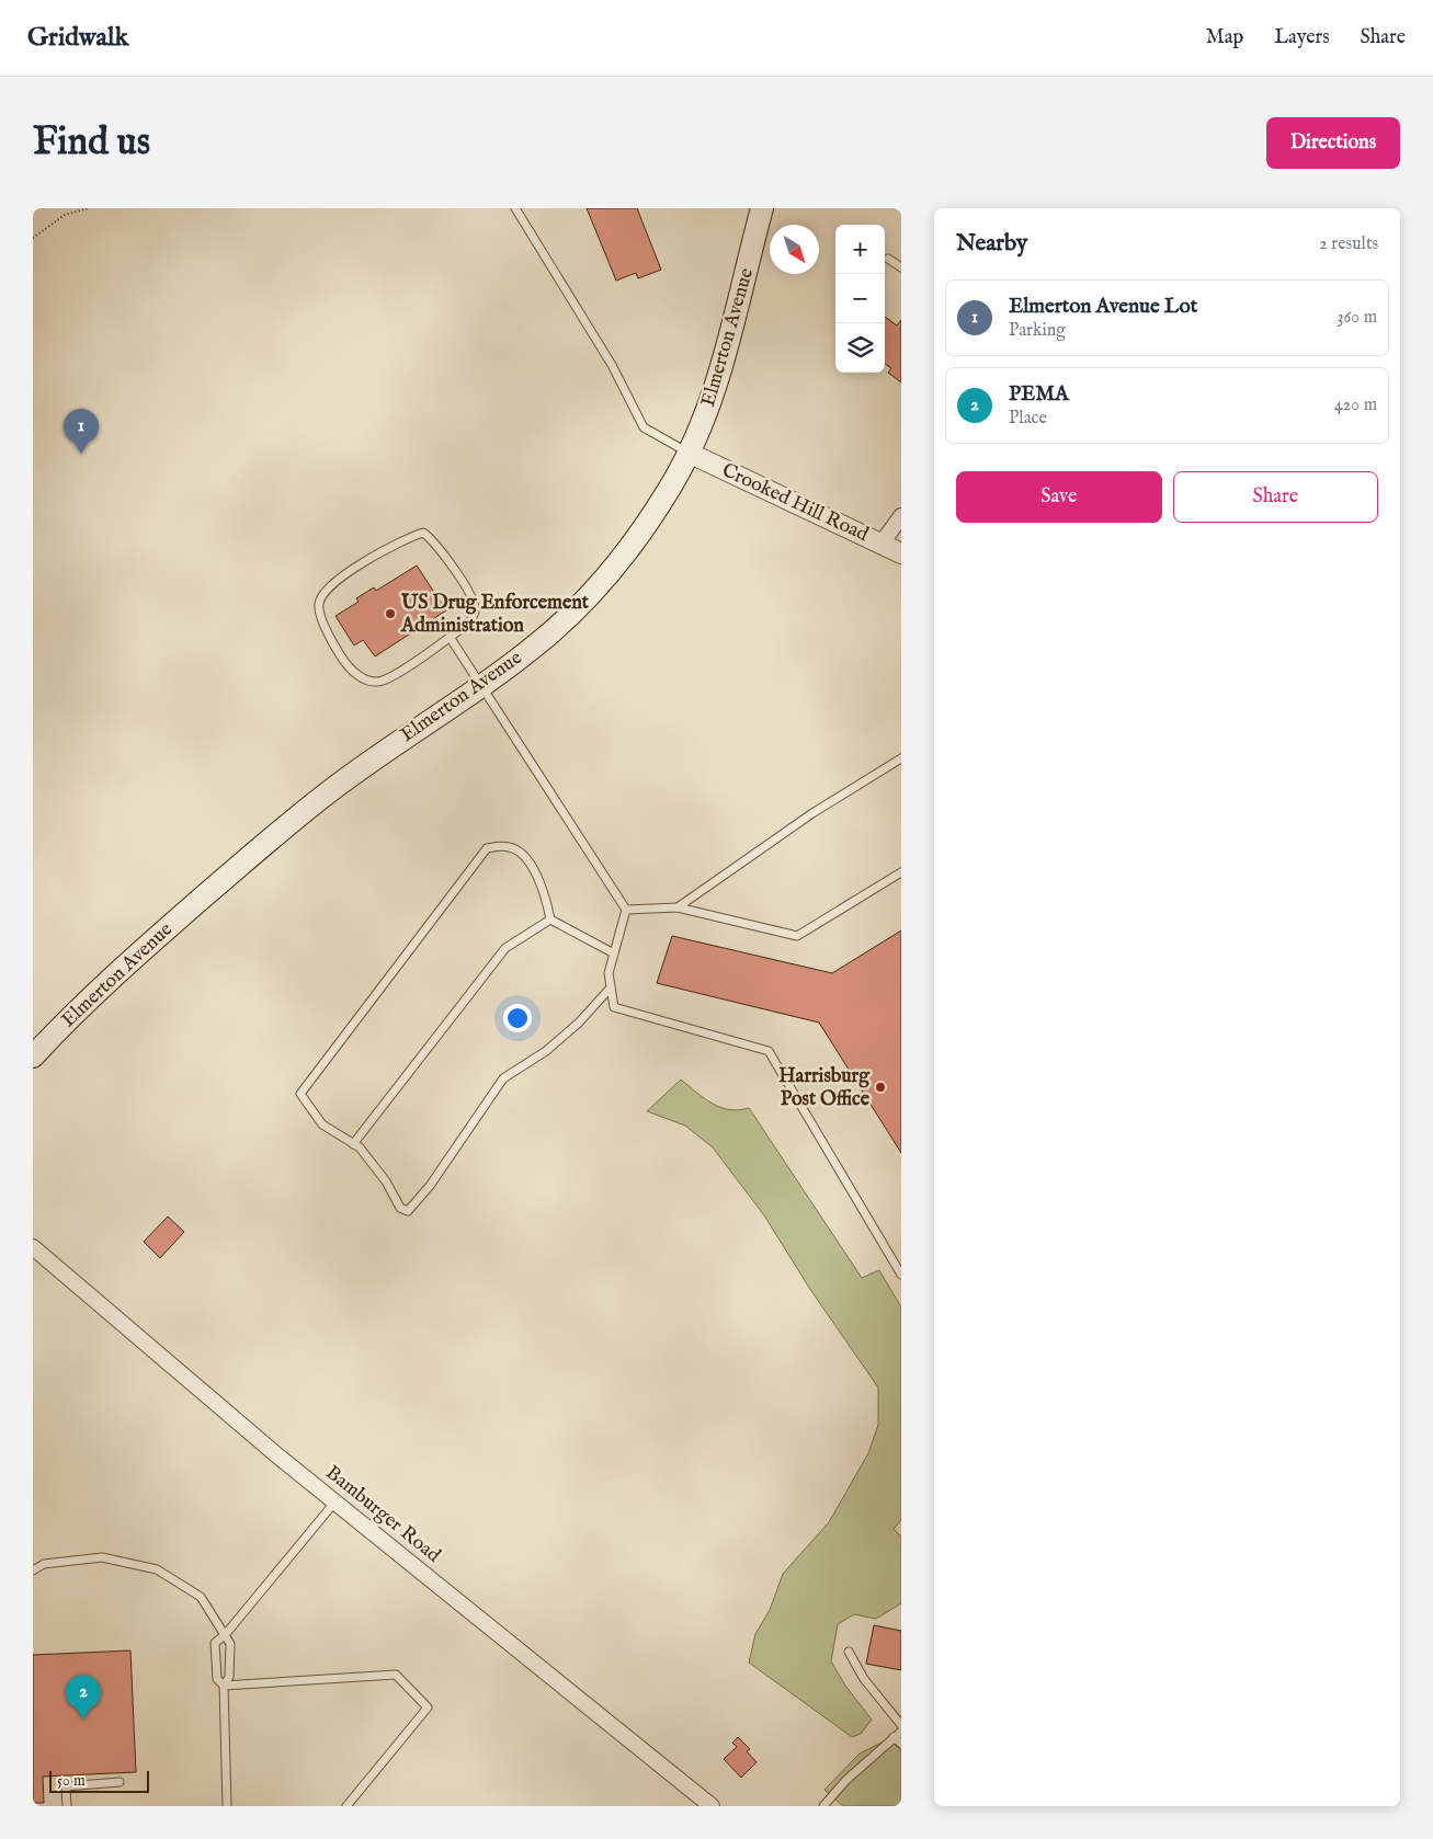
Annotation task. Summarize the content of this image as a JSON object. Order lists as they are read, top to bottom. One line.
{"streets":{"main road":["Elmerton Avenue"],"street":["Crooked Hill Road","Bamburger Road"]},"crossings":[["Elmerton Avenue","Crooked Hill Road"]],"places":["US Drug Enforcement Administration","Harrisburg Post Office"],"scale_bar":"50 m","north":"bottom right","page":{"header":"Gridwalk","nav":["Map","Layers","Share"],"buttons":["Directions",["Save","Share"]],"title":"Find us","heading":["Nearby","2 results"],"map_buttons":["+","−"],"list":[{"mark":"1","name":"Elmerton Avenue Lot","note":"Parking","value":"360 m"},{"mark":"2","name":"PEMA","note":"Place","value":"420 m"}],"pins":["1","2"],"scale":"50 m"}}
